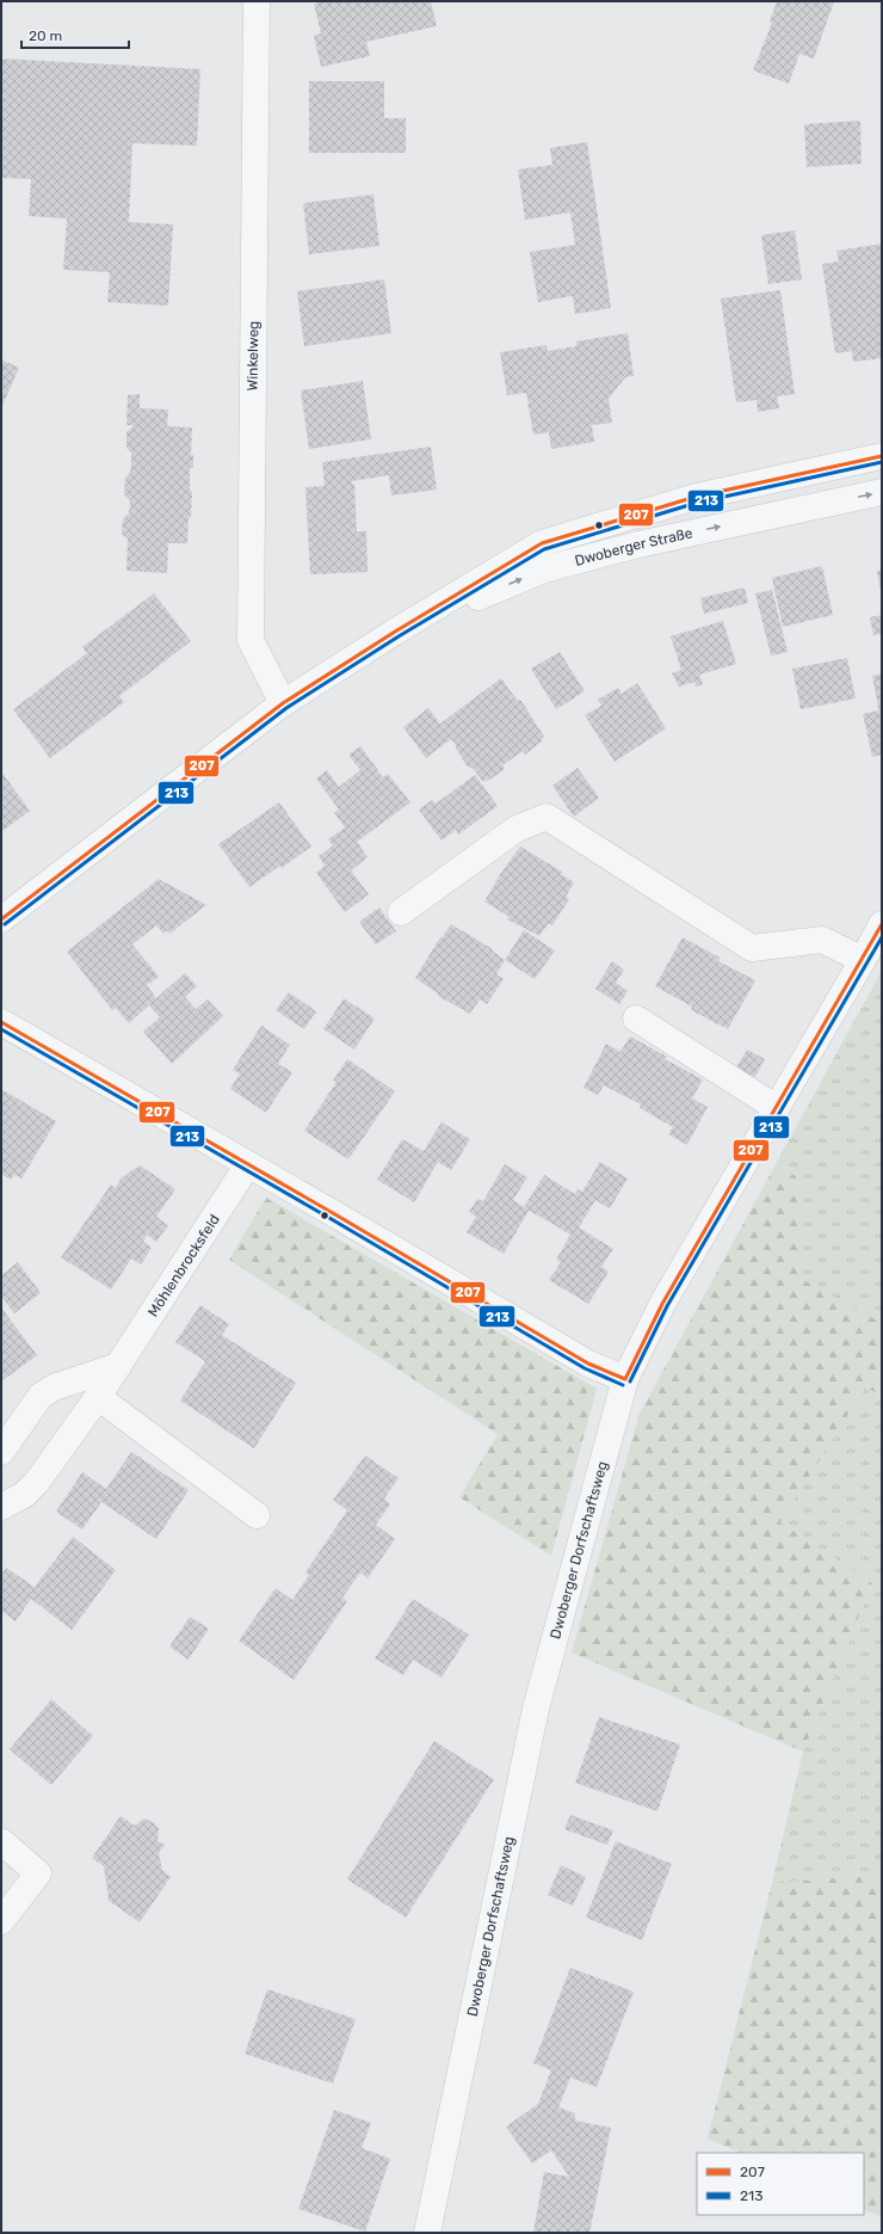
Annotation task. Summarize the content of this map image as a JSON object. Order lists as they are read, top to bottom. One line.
{"streets":{"street":["Winkelweg","Dwoberger Straße","Möhlenbrocksfeld","Dwoberger Dorfschaftsweg"]},"crossings":[["Winkelweg","Dwoberger Straße"]],"lines":["transit line 207","transit line 213"],"legend":["207","213"],"scale_bar":"20 m"}
